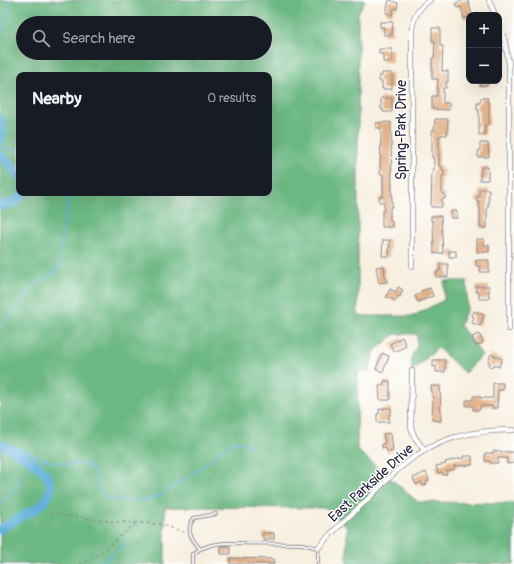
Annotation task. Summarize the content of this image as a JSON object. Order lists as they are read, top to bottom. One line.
{"streets":{"street":["Spring-Park Drive","East Parkside Drive"]},"page":{"map_buttons":["+","−"],"search":"Search here","heading":["Nearby","0 results"]}}
